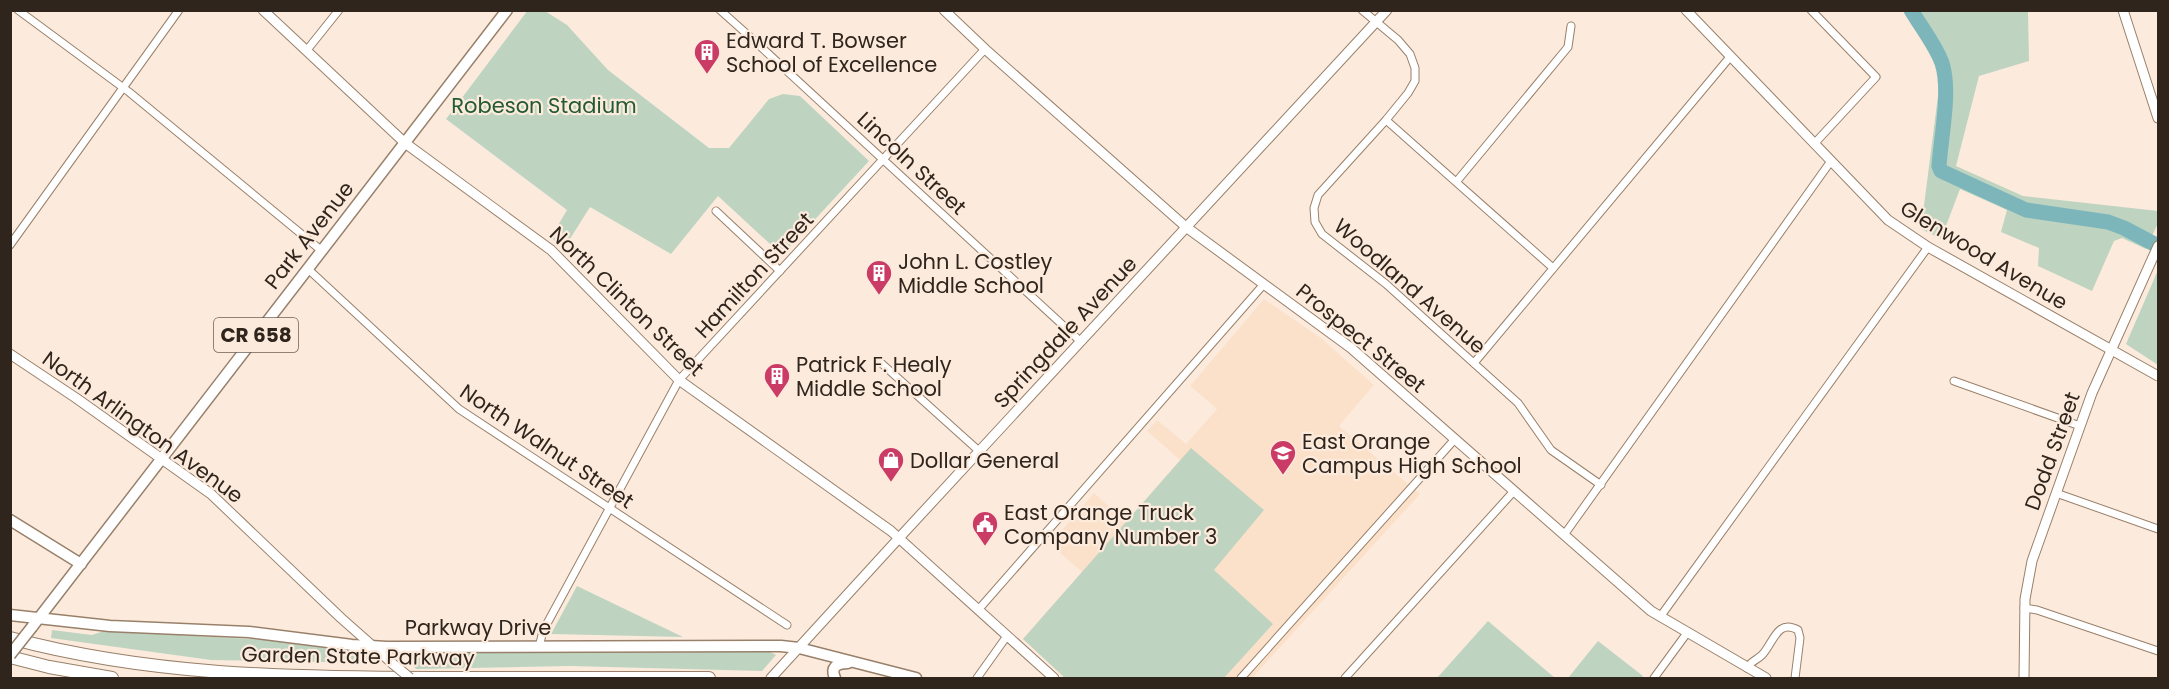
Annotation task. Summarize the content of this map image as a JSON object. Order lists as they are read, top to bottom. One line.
{"streets":{"highway":["Garden State Parkway"],"main road":["Park Avenue","CR 658","Parkway Drive"],"street":["Lincoln Street","Glenwood Avenue","Hamilton Street","Woodland Avenue","North Clinton Street","Springdale Avenue","Prospect Street","North Arlington Avenue","North Walnut Street","Dodd Street"]},"crossings":[["Lincoln Street","Hamilton Street"],["Lincoln Street","Springdale Avenue"],["Park Avenue","North Clinton Street"],["Park Avenue","North Arlington Avenue"],["Park Avenue","North Walnut Street"],["Park Avenue","Parkway Drive"],["Glenwood Avenue","Dodd Street"],["Hamilton Street","North Clinton Street"],["Hamilton Street","Prospect Street"],["Hamilton Street","North Walnut Street"],["Hamilton Street","Parkway Drive"],["Woodland Avenue","Springdale Avenue"],["North Clinton Street","Springdale Avenue"],["Springdale Avenue","Prospect Street"],["Springdale Avenue","Parkway Drive"],["North Arlington Avenue","Parkway Drive"]],"parks":["Robeson Stadium"],"places":{"building":["Edward T. Bowser School of Excellence","John L. Costley Middle School","Patrick F. Healy Middle School"],"school or university":["East Orange Campus High School"],"shop":["Dollar General"],"public building":["East Orange Truck Company Number 3"]}}
